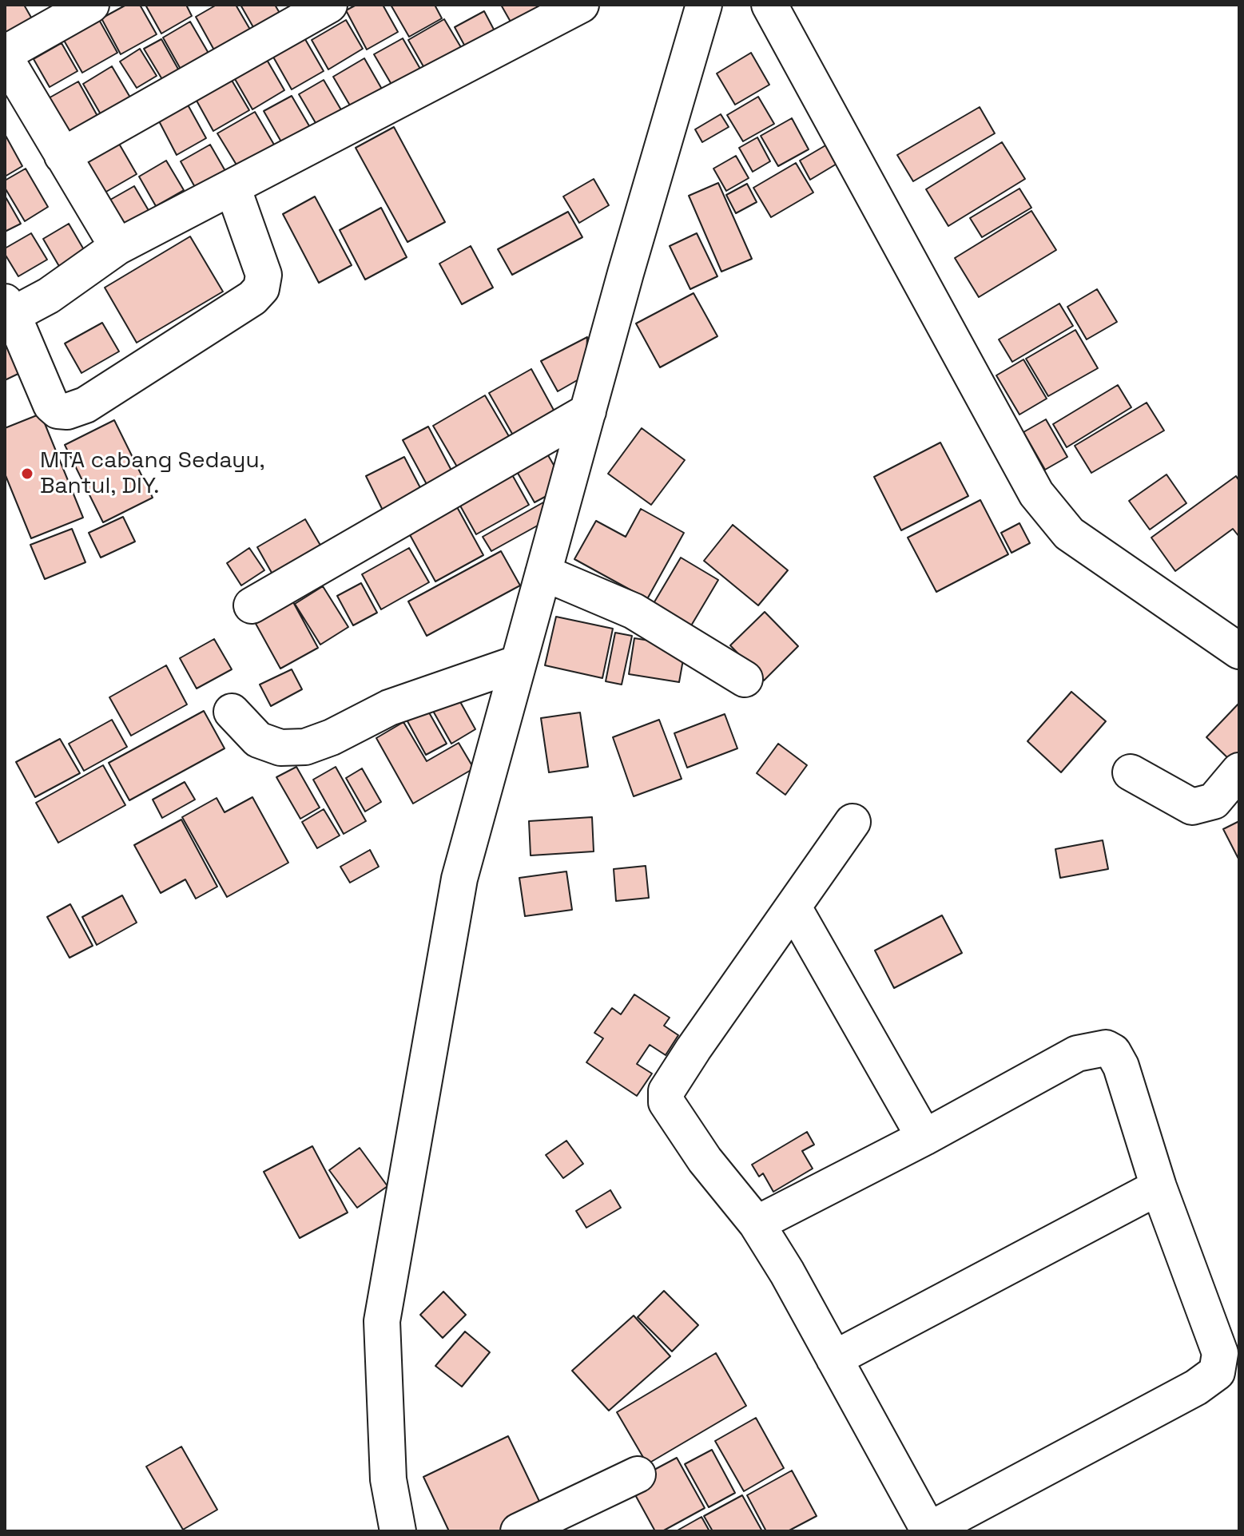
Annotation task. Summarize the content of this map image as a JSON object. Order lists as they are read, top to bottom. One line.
{"places":["MTA cabang Sedayu, Bantul, DIY."]}
